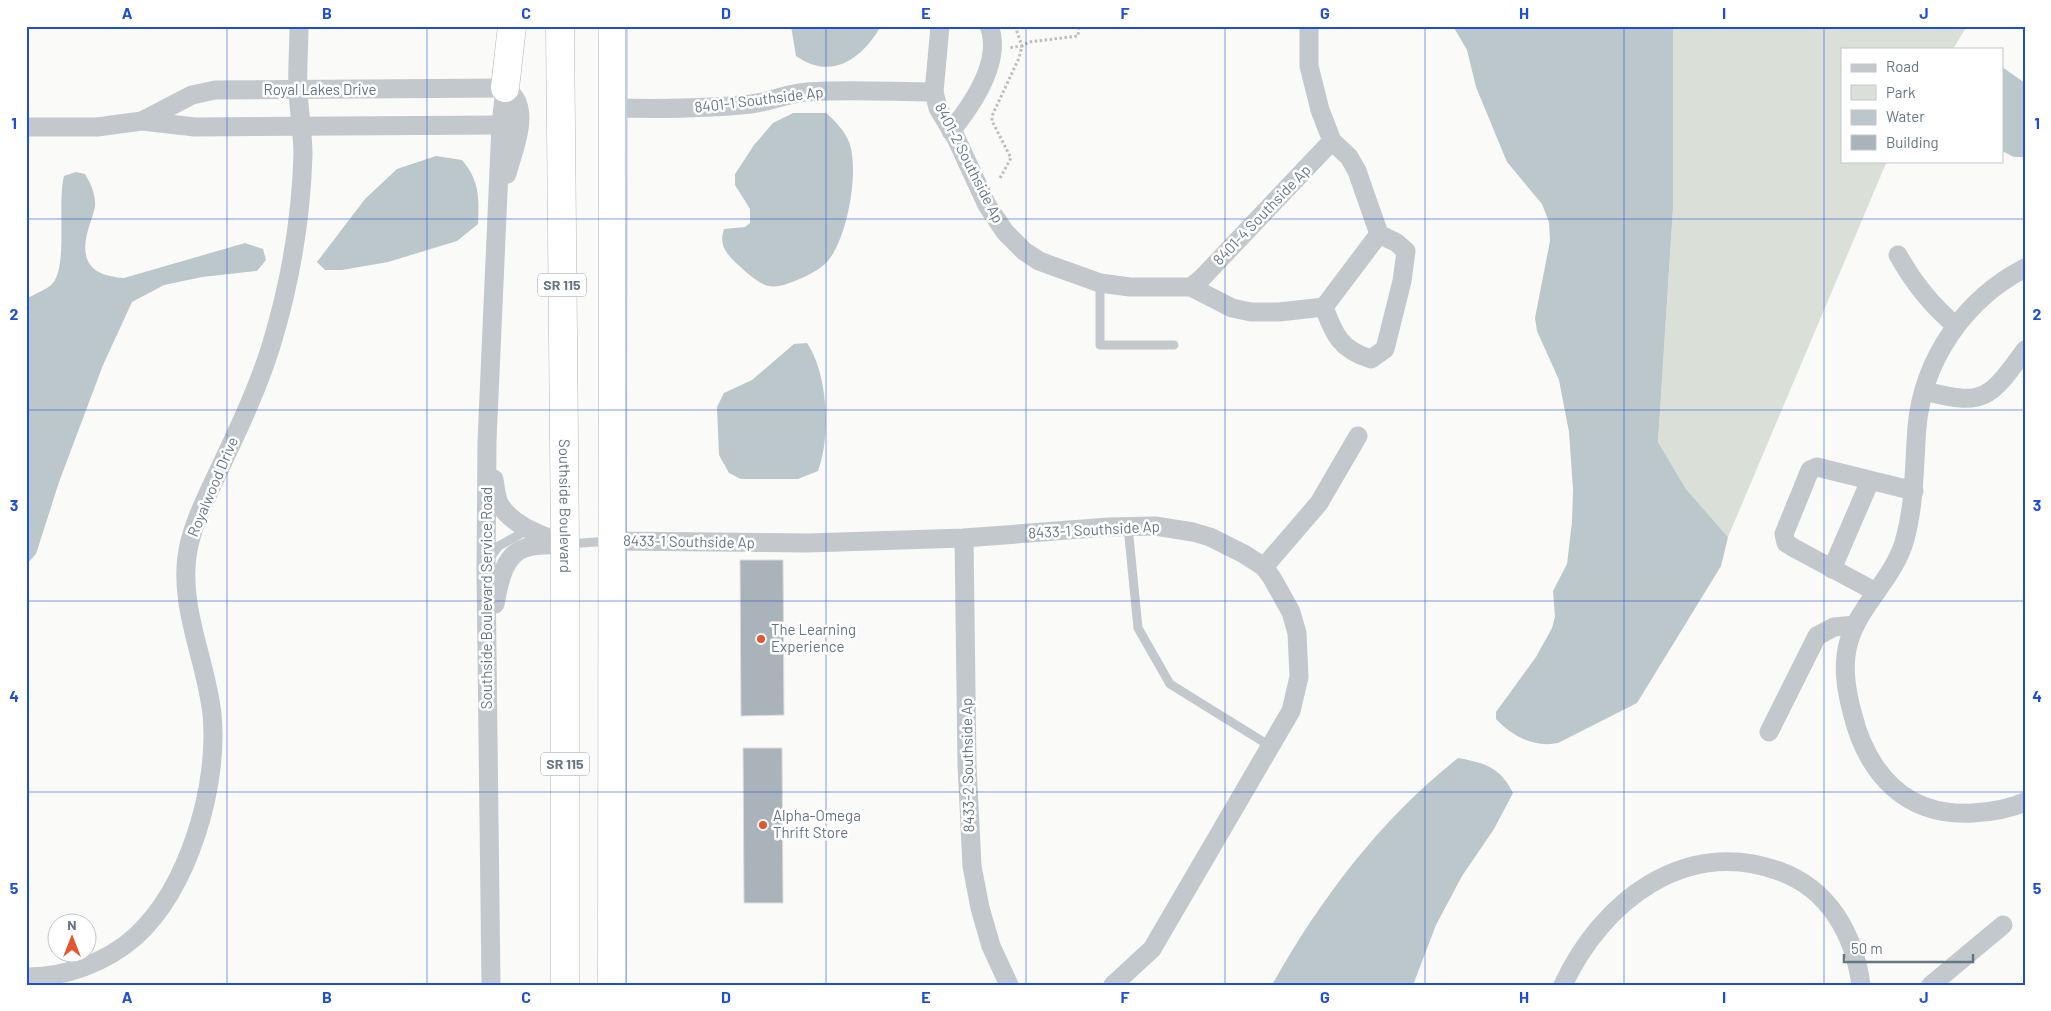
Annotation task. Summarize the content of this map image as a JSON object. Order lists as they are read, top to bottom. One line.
{"streets":{"highway":["SR 115","Southside Boulevard"],"street":["Royal Lakes Drive","8401-1 Southside Ap","8401-2 Southside Ap","8401-4 Southside Ap","Royalwood Drive","8433-1 Southside Ap","Southside Boulevard Service Road","8433-2 Southside Ap"]},"crossings":[["Royal Lakes Drive","Royalwood Drive"],["Royal Lakes Drive","Southside Boulevard Service Road"],["8401-1 Southside Ap","8401-2 Southside Ap"],["8401-2 Southside Ap","8401-4 Southside Ap"],["8433-1 Southside Ap","8433-2 Southside Ap"]],"places":["The Learning Experience","Alpha-Omega Thrift Store"],"legend":["Road","Park","Water","Building"],"scale_bar":"50 m","north":"top","grid":{"columns":["A","B","C","D","E","F","G","H","I","J"],"rows":["1","2","3","4","5"]}}
